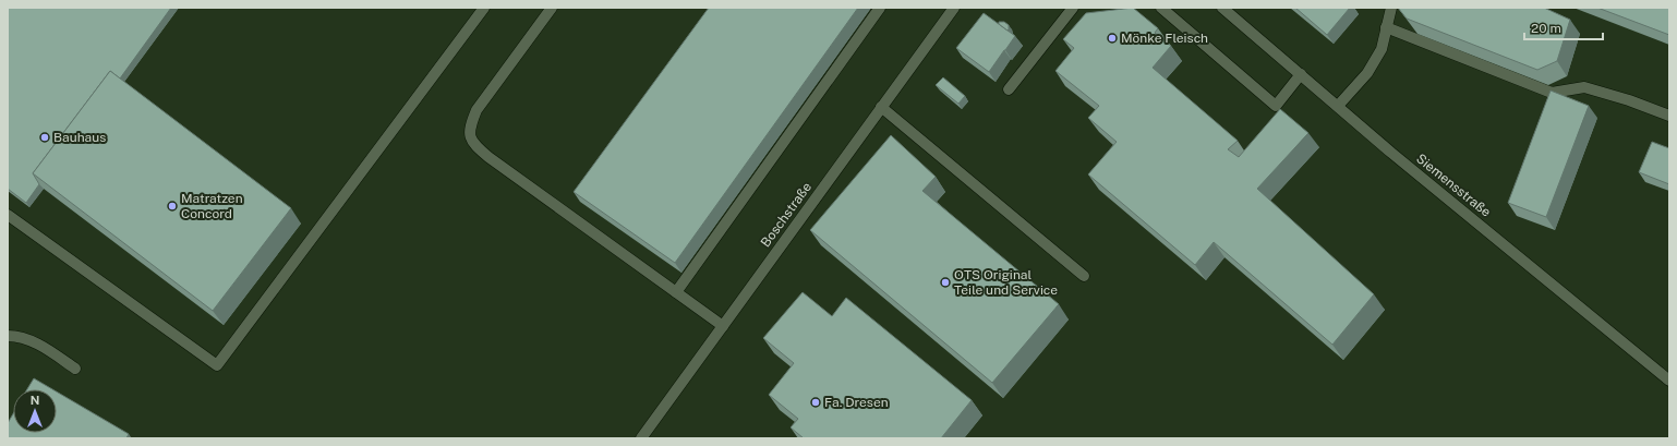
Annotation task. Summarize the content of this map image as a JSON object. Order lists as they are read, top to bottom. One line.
{"streets":{"street":["Siemensstraße","Boschstraße"]},"places":["Mönke Fleisch","Bauhaus","Matratzen Concord","OTS Original Teile und Service","Fa. Dresen"],"scale_bar":"20 m","north":"top"}
